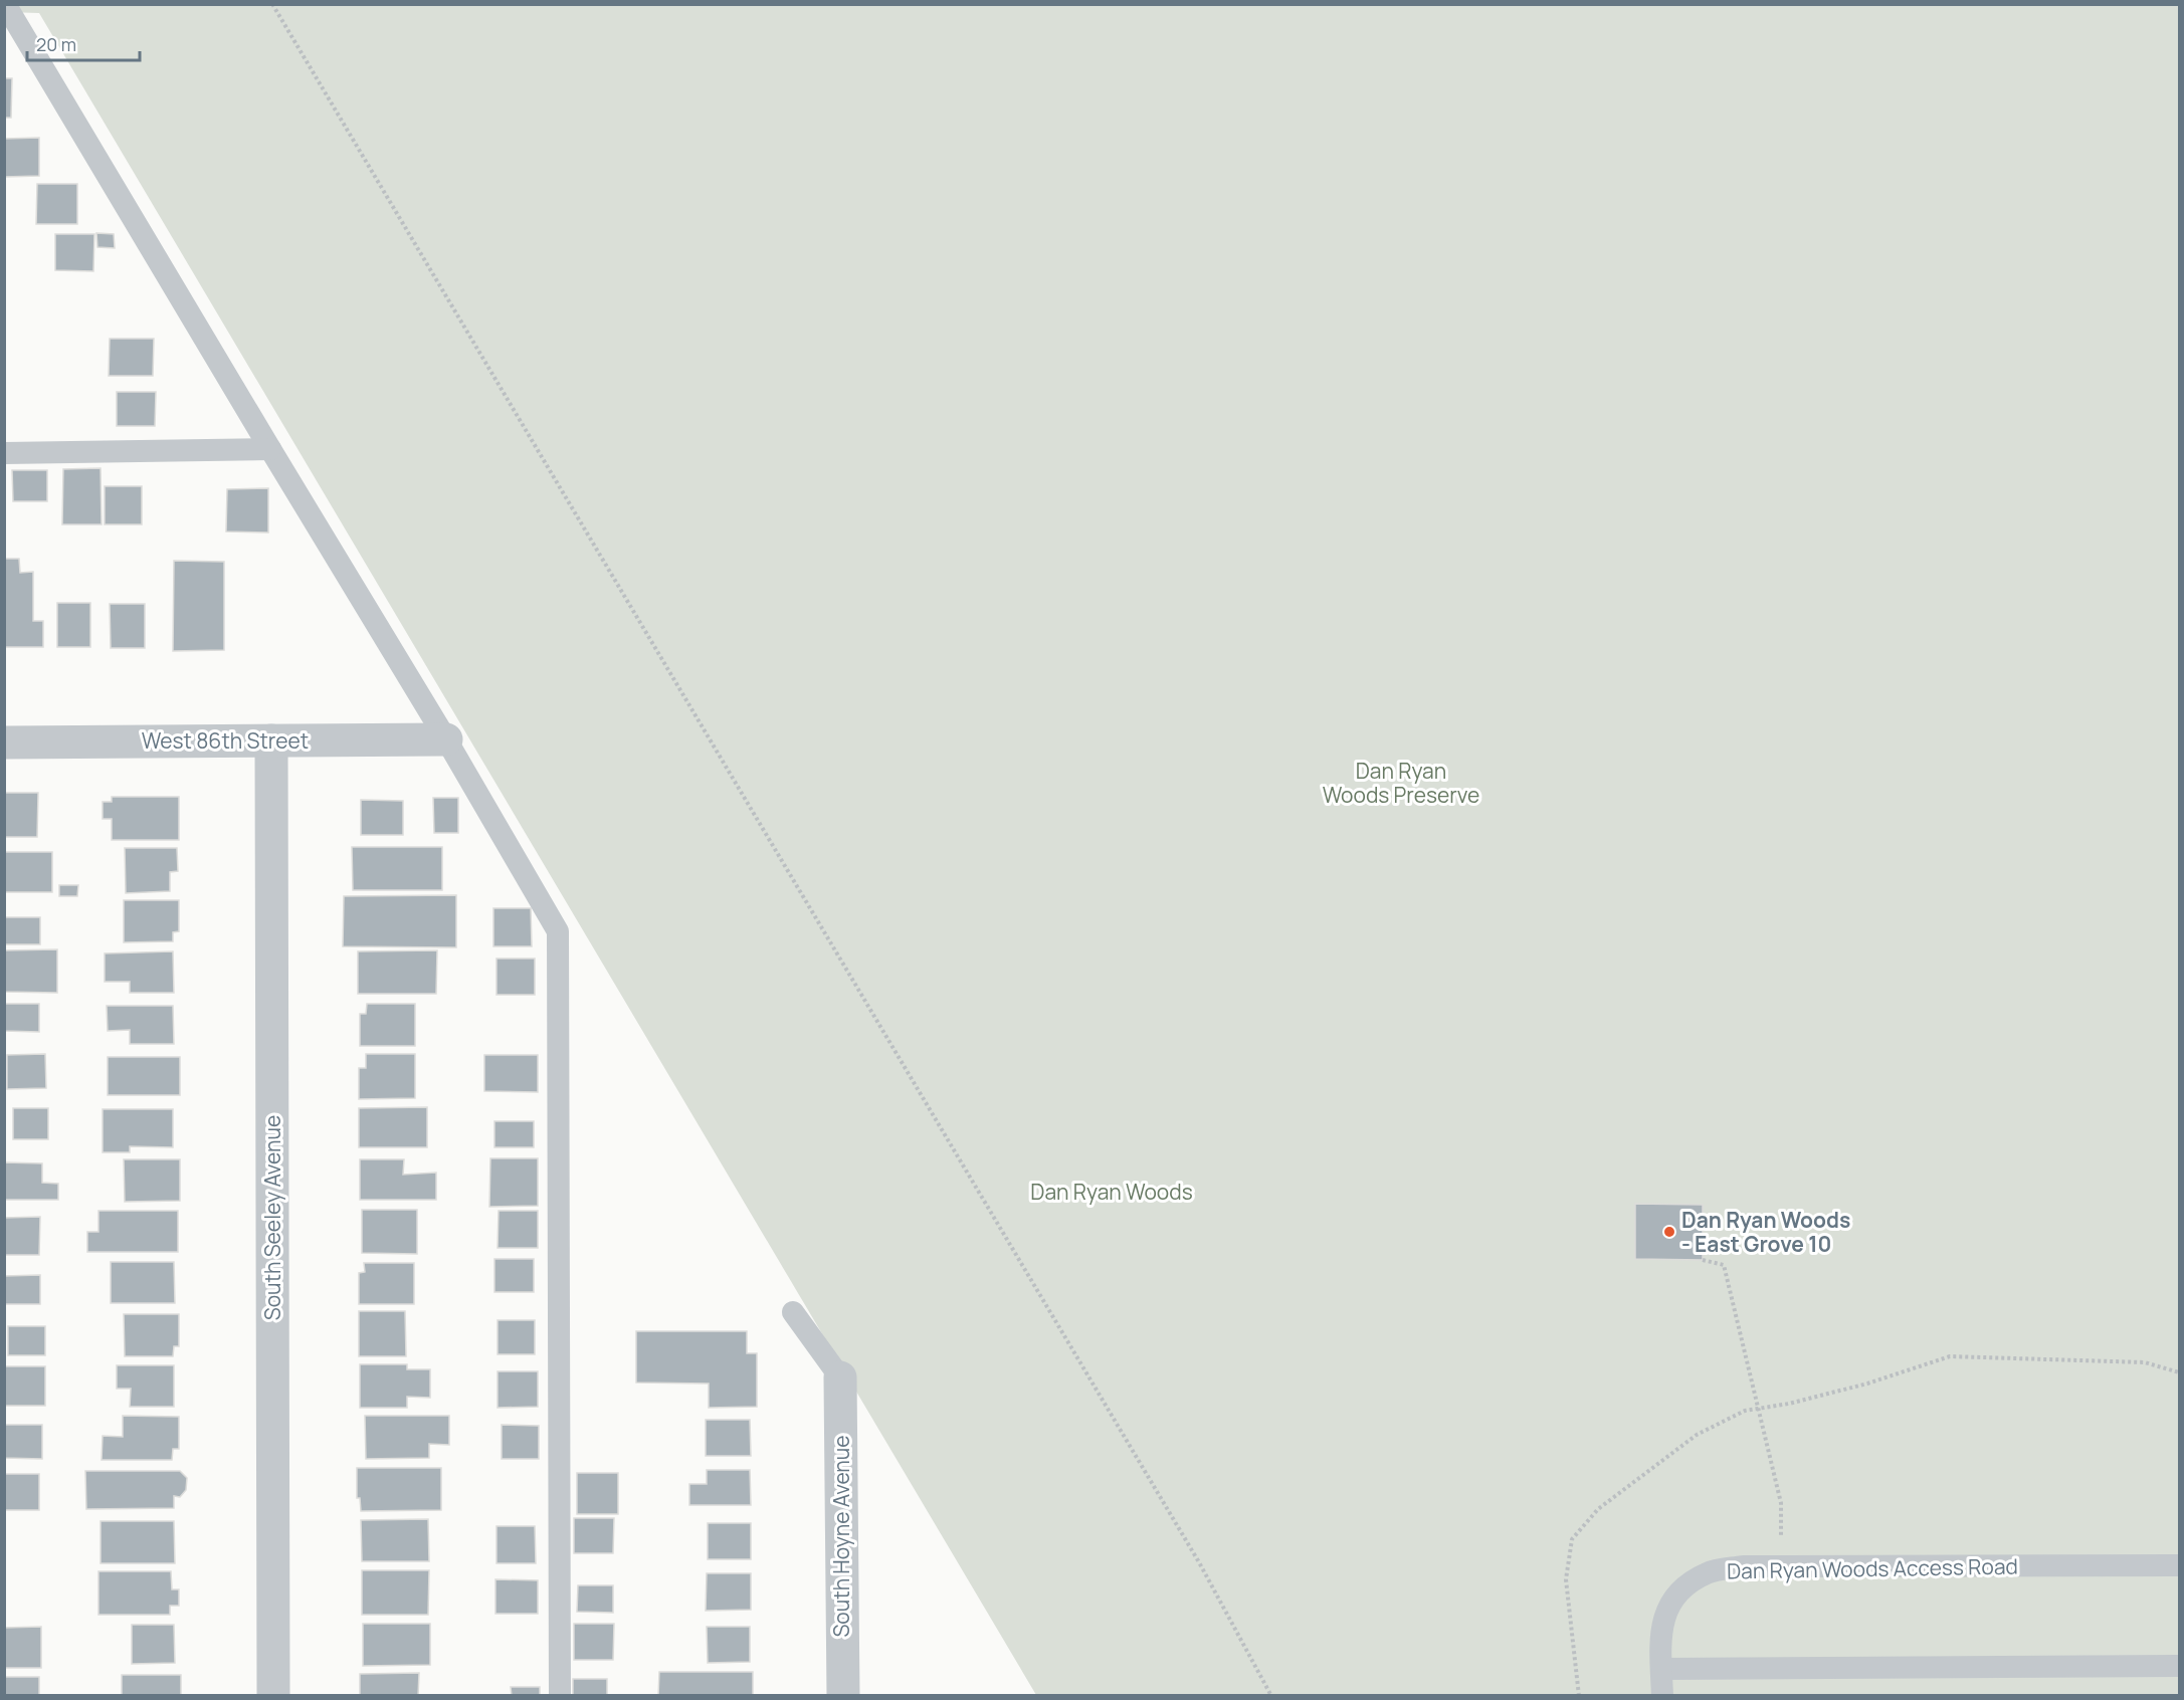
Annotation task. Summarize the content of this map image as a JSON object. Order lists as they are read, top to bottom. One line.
{"streets":{"street":["West 86th Street","South Seeley Avenue","South Hoyne Avenue"],"lane":["Dan Ryan Woods Access Road"]},"crossings":[["West 86th Street","South Seeley Avenue"]],"parks":["Dan Ryan Woods Preserve","Dan Ryan Woods"],"places":["Dan Ryan Woods - East Grove 10"],"scale_bar":"20 m"}
